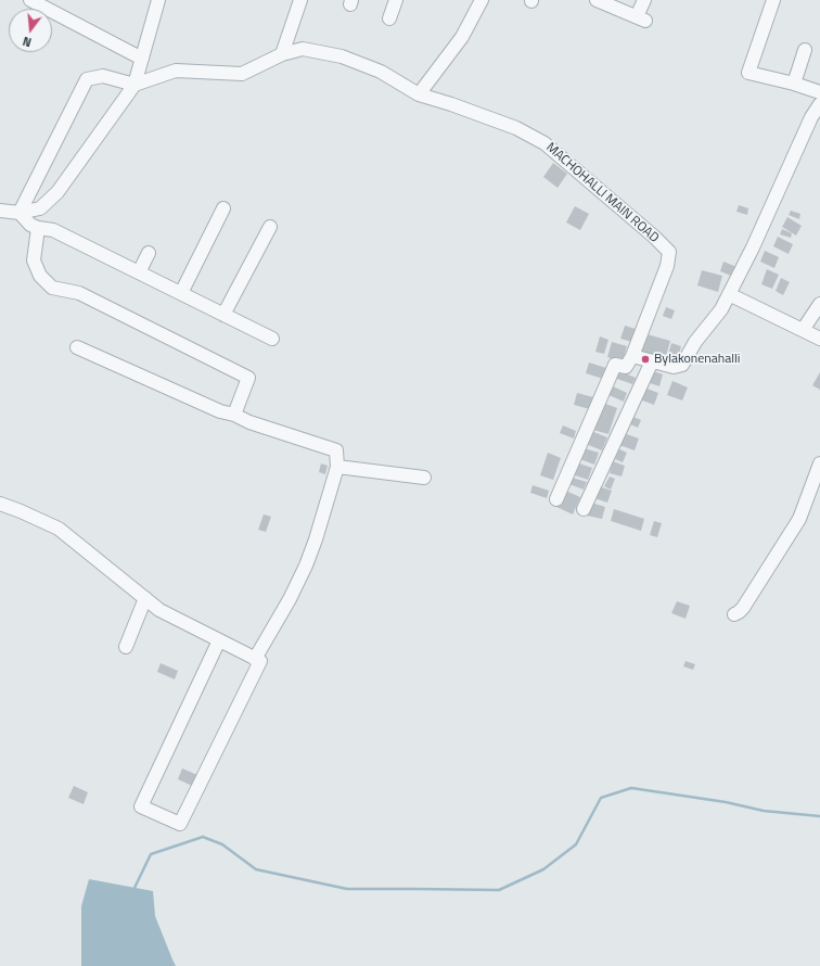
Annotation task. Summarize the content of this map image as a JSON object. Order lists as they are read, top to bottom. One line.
{"streets":{"street":["MACHOHALLI MAIN ROAD"]},"places":["Bylakonenahalli"],"north":"bottom"}
